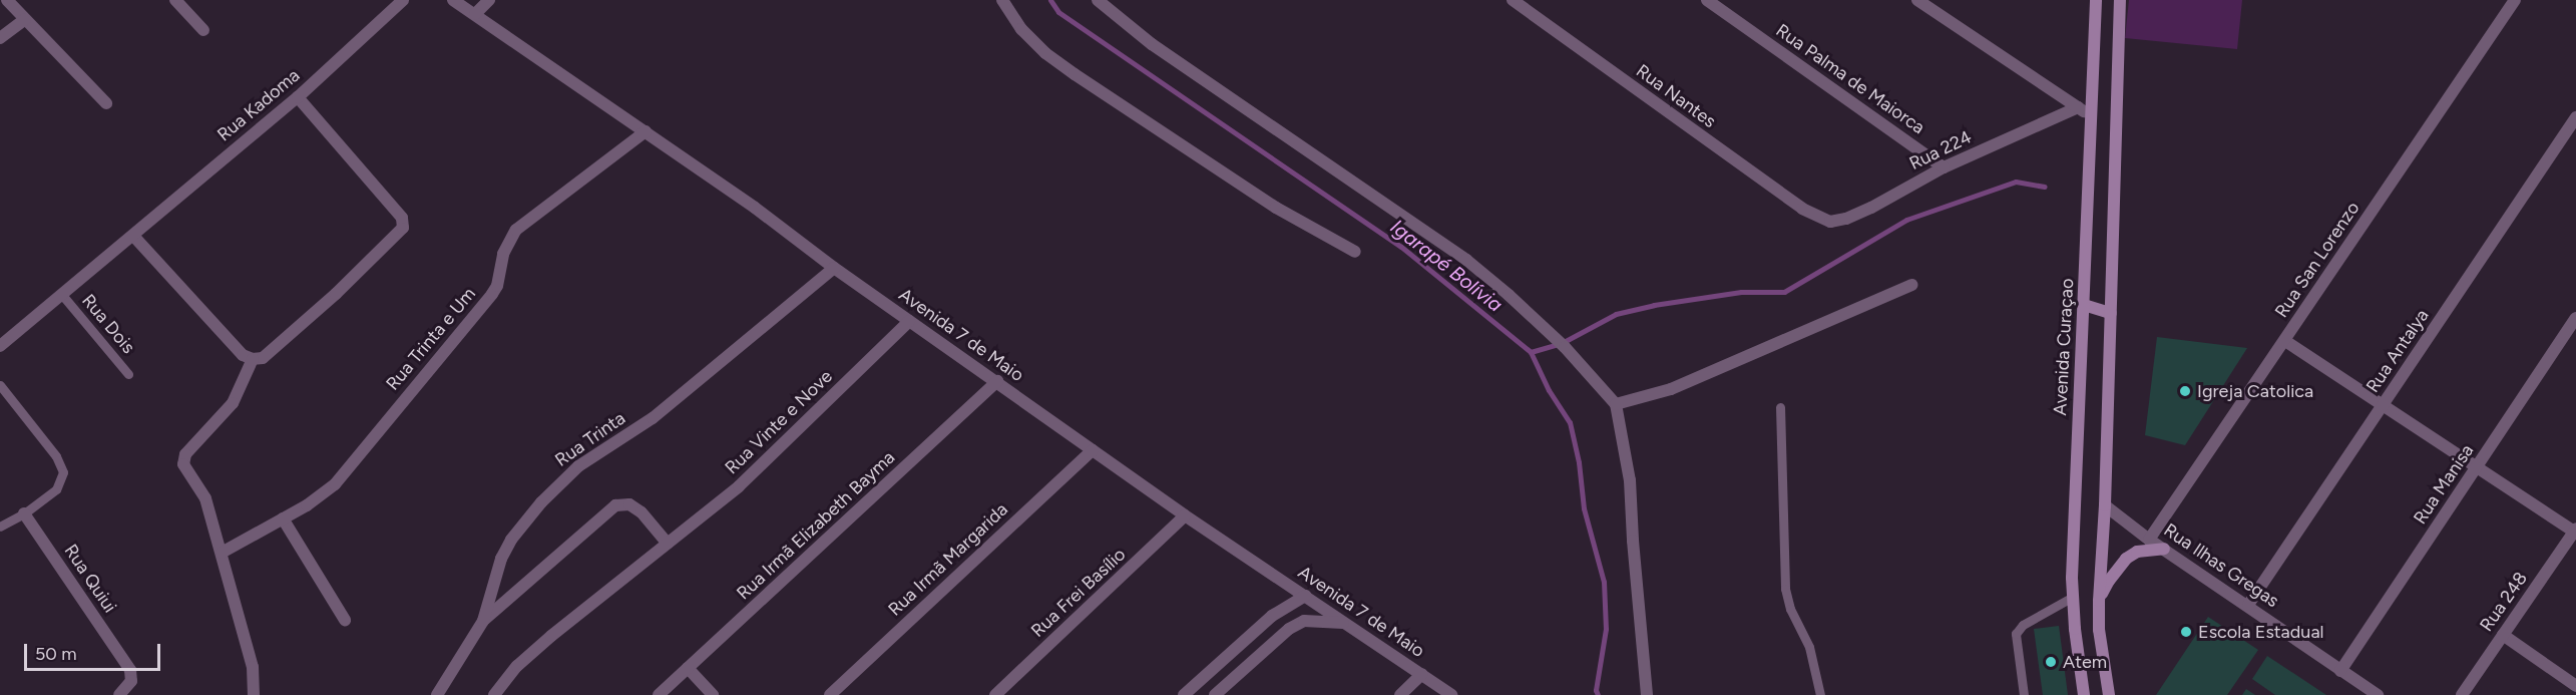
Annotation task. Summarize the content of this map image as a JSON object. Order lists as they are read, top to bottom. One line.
{"streets":{"main road":["Avenida Curaçao"],"street":["Rua Palma de Maiorca","Rua Nantes","Rua Kadoma","Rua 224","Rua San Lorenzo","Avenida 7 de Maio","Rua Trinta e Um","Rua Antalya","Rua Vinte e Nove","Rua Trinta","Rua Manisa","Rua Irmã Elizabeth Bayma","Rua Irmã Margarida","Rua Ilhas Gregas","Rua Quiui","Rua Frei Basílio","Rua 248"],"lane":["Rua Dois"]},"crossings":[["Rua Palma de Maiorca","Rua 224"],["Rua Nantes","Rua 224"],["Rua Kadoma","Rua Dois"],["Rua San Lorenzo","Rua Ilhas Gregas"],["Avenida 7 de Maio","Rua Trinta e Um"],["Avenida 7 de Maio","Rua Vinte e Nove"],["Avenida 7 de Maio","Rua Trinta"],["Avenida 7 de Maio","Rua Irmã Elizabeth Bayma"],["Avenida 7 de Maio","Rua Irmã Margarida"],["Avenida 7 de Maio","Rua Frei Basílio"],["Rua Antalya","Rua Ilhas Gregas"],["Rua Manisa","Rua Ilhas Gregas"]],"water":["Igarapé Bolívia"],"places":["Igreja Catolica","Escola Estadual","Atem"],"scale_bar":"50 m"}
